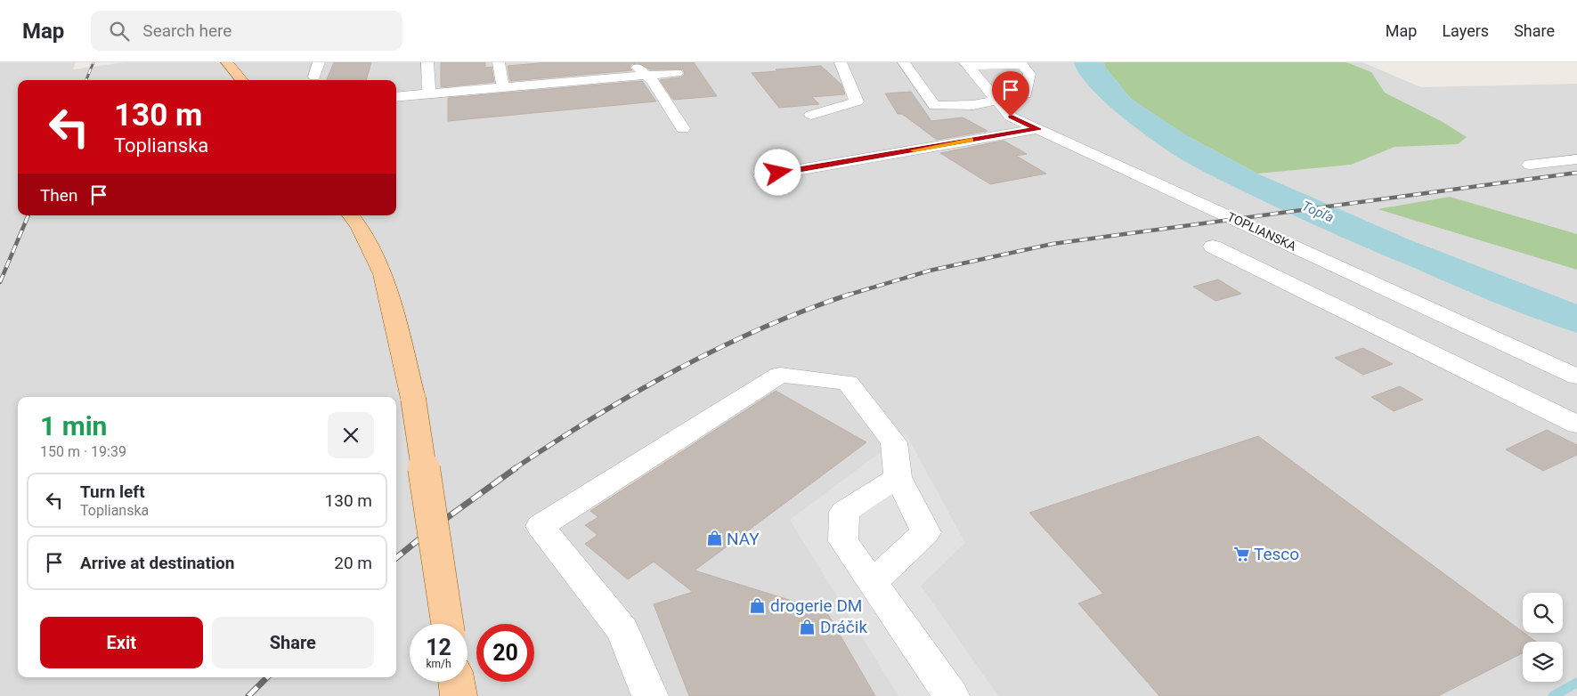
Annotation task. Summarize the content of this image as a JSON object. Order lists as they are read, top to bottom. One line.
{"streets":{"street":["TOPLIANSKA"]},"water":["Topľa"],"places":{"shop":["NAY","drogerie DM","Dráčik"],"supermarket":["Tesco"]},"page":{"header":"Map","search":"Search here","nav":["Map","Layers","Share"],"turn":["130 m","Toplianska"],"then":"Then","heading":["1 min","150 m · 19:39"],"list":[{"name":"Turn left","note":"Toplianska","value":"130 m"},{"name":"Arrive at destination","value":"20 m"}],"buttons":["Exit","Share"],"speed":"12 km/h","limit":"20"}}
